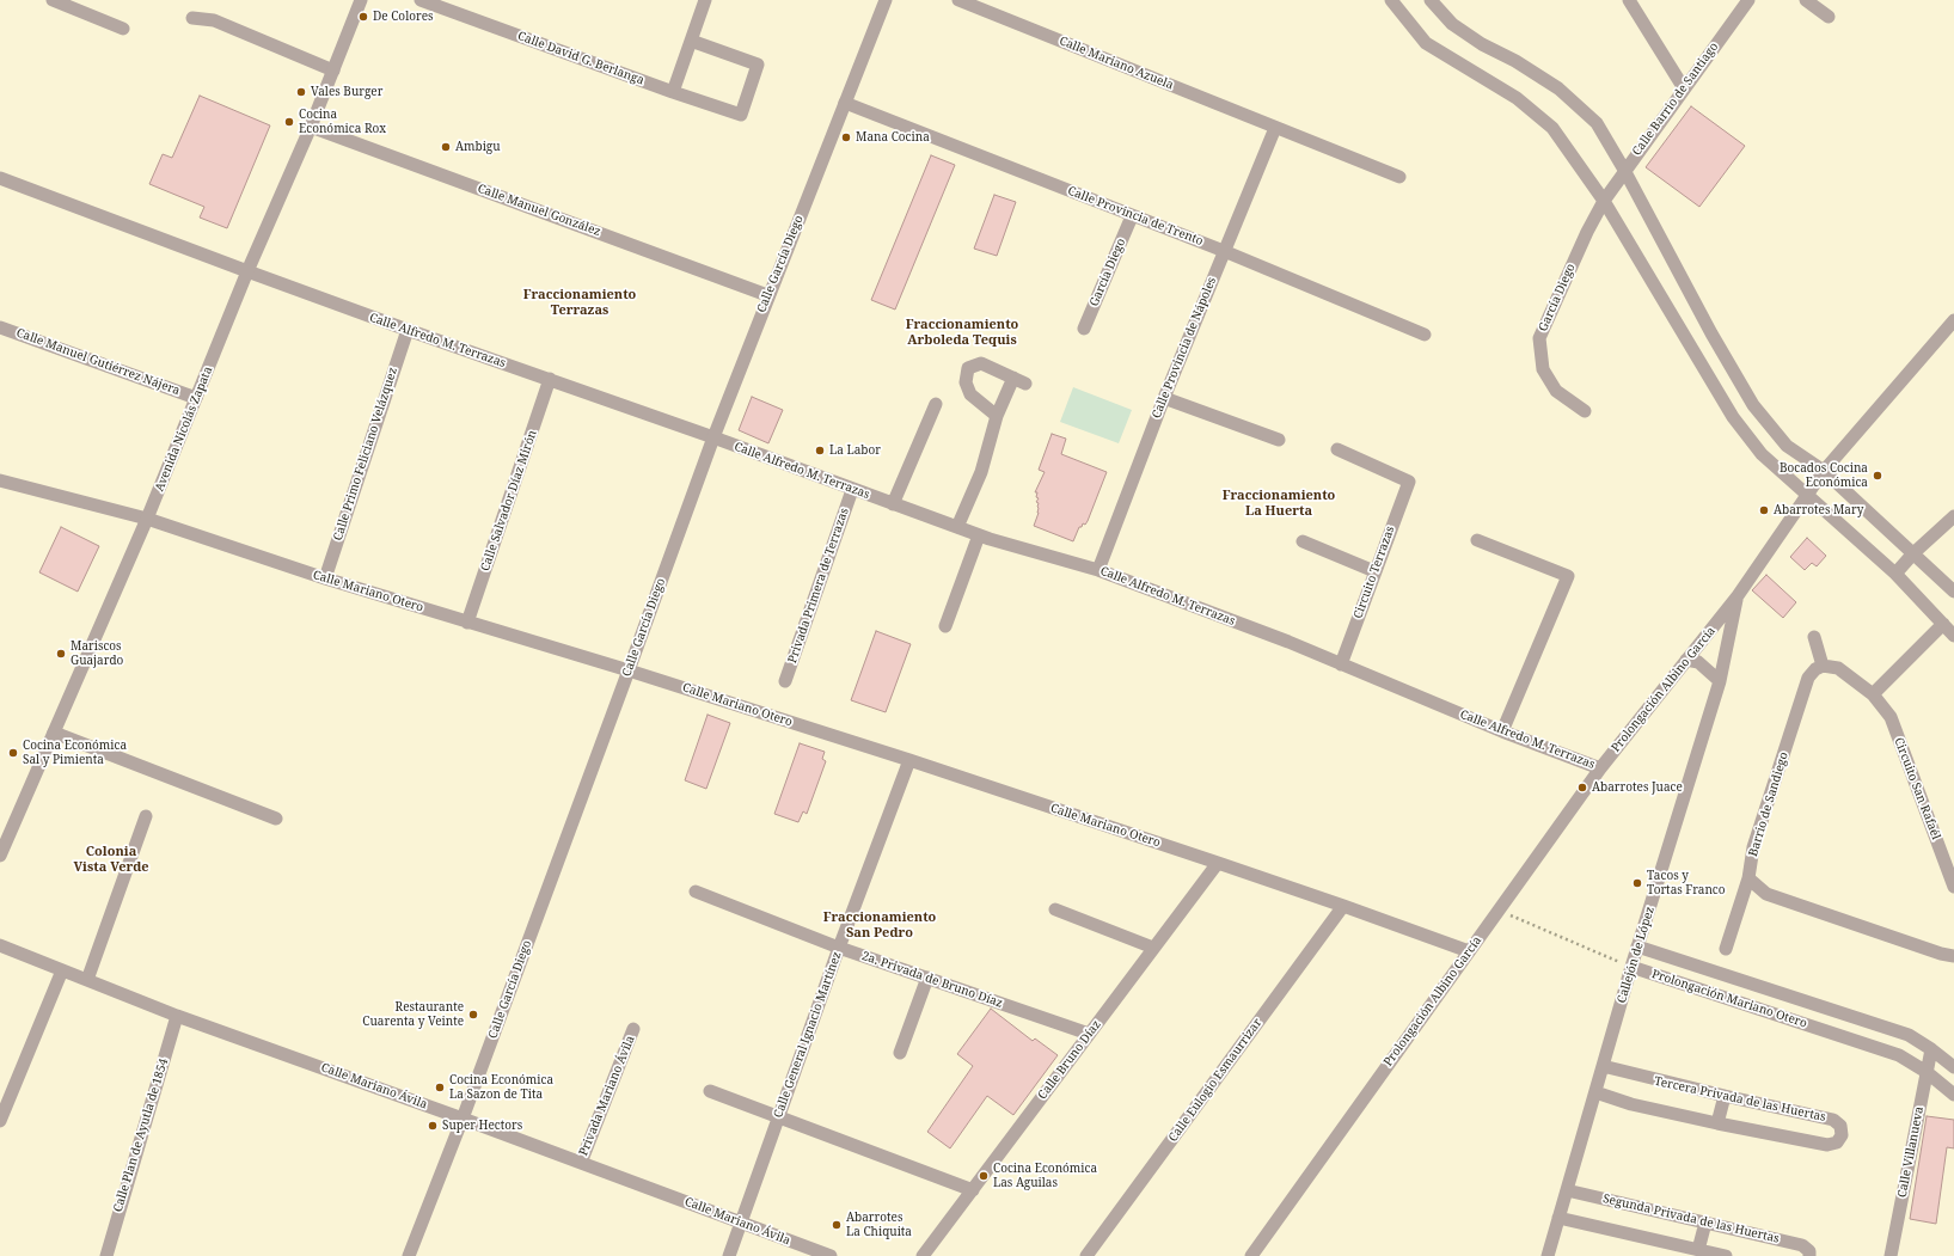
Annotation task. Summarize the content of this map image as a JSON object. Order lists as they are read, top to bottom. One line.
{"streets":{"street":["Calle David G. Berlanga","Calle Mariano Azuela","Calle Barrio de Santiago","Calle Manuel González","Calle Provincia de Trento","Calle García Diego","García Diego","Calle Alfredo M. Terrazas","Calle Provincia de Nápoles","Calle Manuel Gutiérrez Nájera","Avenida Nicolás Zapata","Calle Primo Feliciano Velázquez","Calle Salvador Díaz Mirón","Circuito Terrazas","Privada Primera de Terrazas","Calle Mariano Otero","Prolongación Albino García","Circuito San Rafaél","Barrio de Sandiego","Callejón de López","2a. Privada de Bruno Díaz","Prolongación Mariano Otero","Calle General Ignacio Martínez","Calle Bruno Díaz","Calle Eulogio Esmaurrizar","Calle Mariano Ávila","Privada Mariano Ávila","Tercera Privada de las Huertas","Calle Plan de Ayutla de 1854","Calle Villanueva","Segunda Privada de las Huertas"]},"crossings":[["Calle Mariano Azuela","Calle Provincia de Nápoles"],["Calle Barrio de Santiago","García Diego"],["Calle Manuel González","Calle García Diego"],["Calle Manuel González","Avenida Nicolás Zapata"],["Calle Provincia de Trento","Calle García Diego"],["Calle Provincia de Trento","García Diego"],["Calle Provincia de Trento","Calle Provincia de Nápoles"],["Calle García Diego","Calle Alfredo M. Terrazas"],["Calle García Diego","Calle Mariano Otero"],["Calle García Diego","Calle Mariano Ávila"],["Calle Alfredo M. Terrazas","Calle Provincia de Nápoles"],["Calle Alfredo M. Terrazas","Avenida Nicolás Zapata"],["Calle Alfredo M. Terrazas","Calle Primo Feliciano Velázquez"],["Calle Alfredo M. Terrazas","Calle Salvador Díaz Mirón"],["Calle Alfredo M. Terrazas","Circuito Terrazas"],["Calle Alfredo M. Terrazas","Privada Primera de Terrazas"],["Calle Alfredo M. Terrazas","Prolongación Albino García"],["Calle Manuel Gutiérrez Nájera","Avenida Nicolás Zapata"],["Avenida Nicolás Zapata","Calle Mariano Otero"],["Calle Primo Feliciano Velázquez","Calle Mariano Otero"],["Calle Salvador Díaz Mirón","Calle Mariano Otero"],["Calle Mariano Otero","Prolongación Albino García"],["Calle Mariano Otero","Calle General Ignacio Martínez"],["Calle Mariano Otero","Calle Bruno Díaz"],["Calle Mariano Otero","Calle Eulogio Esmaurrizar"],["Prolongación Albino García","Callejón de López"],["Callejón de López","Prolongación Mariano Otero"],["Callejón de López","Tercera Privada de las Huertas"],["Callejón de López","Segunda Privada de las Huertas"],["2a. Privada de Bruno Díaz","Calle General Ignacio Martínez"],["2a. Privada de Bruno Díaz","Calle Bruno Díaz"],["Prolongación Mariano Otero","Calle Villanueva"],["Calle General Ignacio Martínez","Calle Mariano Ávila"],["Calle Mariano Ávila","Privada Mariano Ávila"],["Calle Mariano Ávila","Calle Plan de Ayutla de 1854"]],"districts":["Fraccionamiento Terrazas","Fraccionamiento Arboleda Tequis","Fraccionamiento La Huerta","Colonia Vista Verde","Fraccionamiento San Pedro"],"places":["De Colores","Vales Burger","Cocina Económica Rox","Mana Cocina","Ambigu","La Labor","Bocados Cocina Económica","Abarrotes Mary","Mariscos Guajardo","Cocina Económica Sal y Pimienta","Abarrotes Juace","Tacos y Tortas Franco","Restaurante Cuarenta y Veinte","Cocina Económica La Sazon de Tita","Super Hectors","Cocina Económica Las Aguilas","Abarrotes La Chiquita"]}
